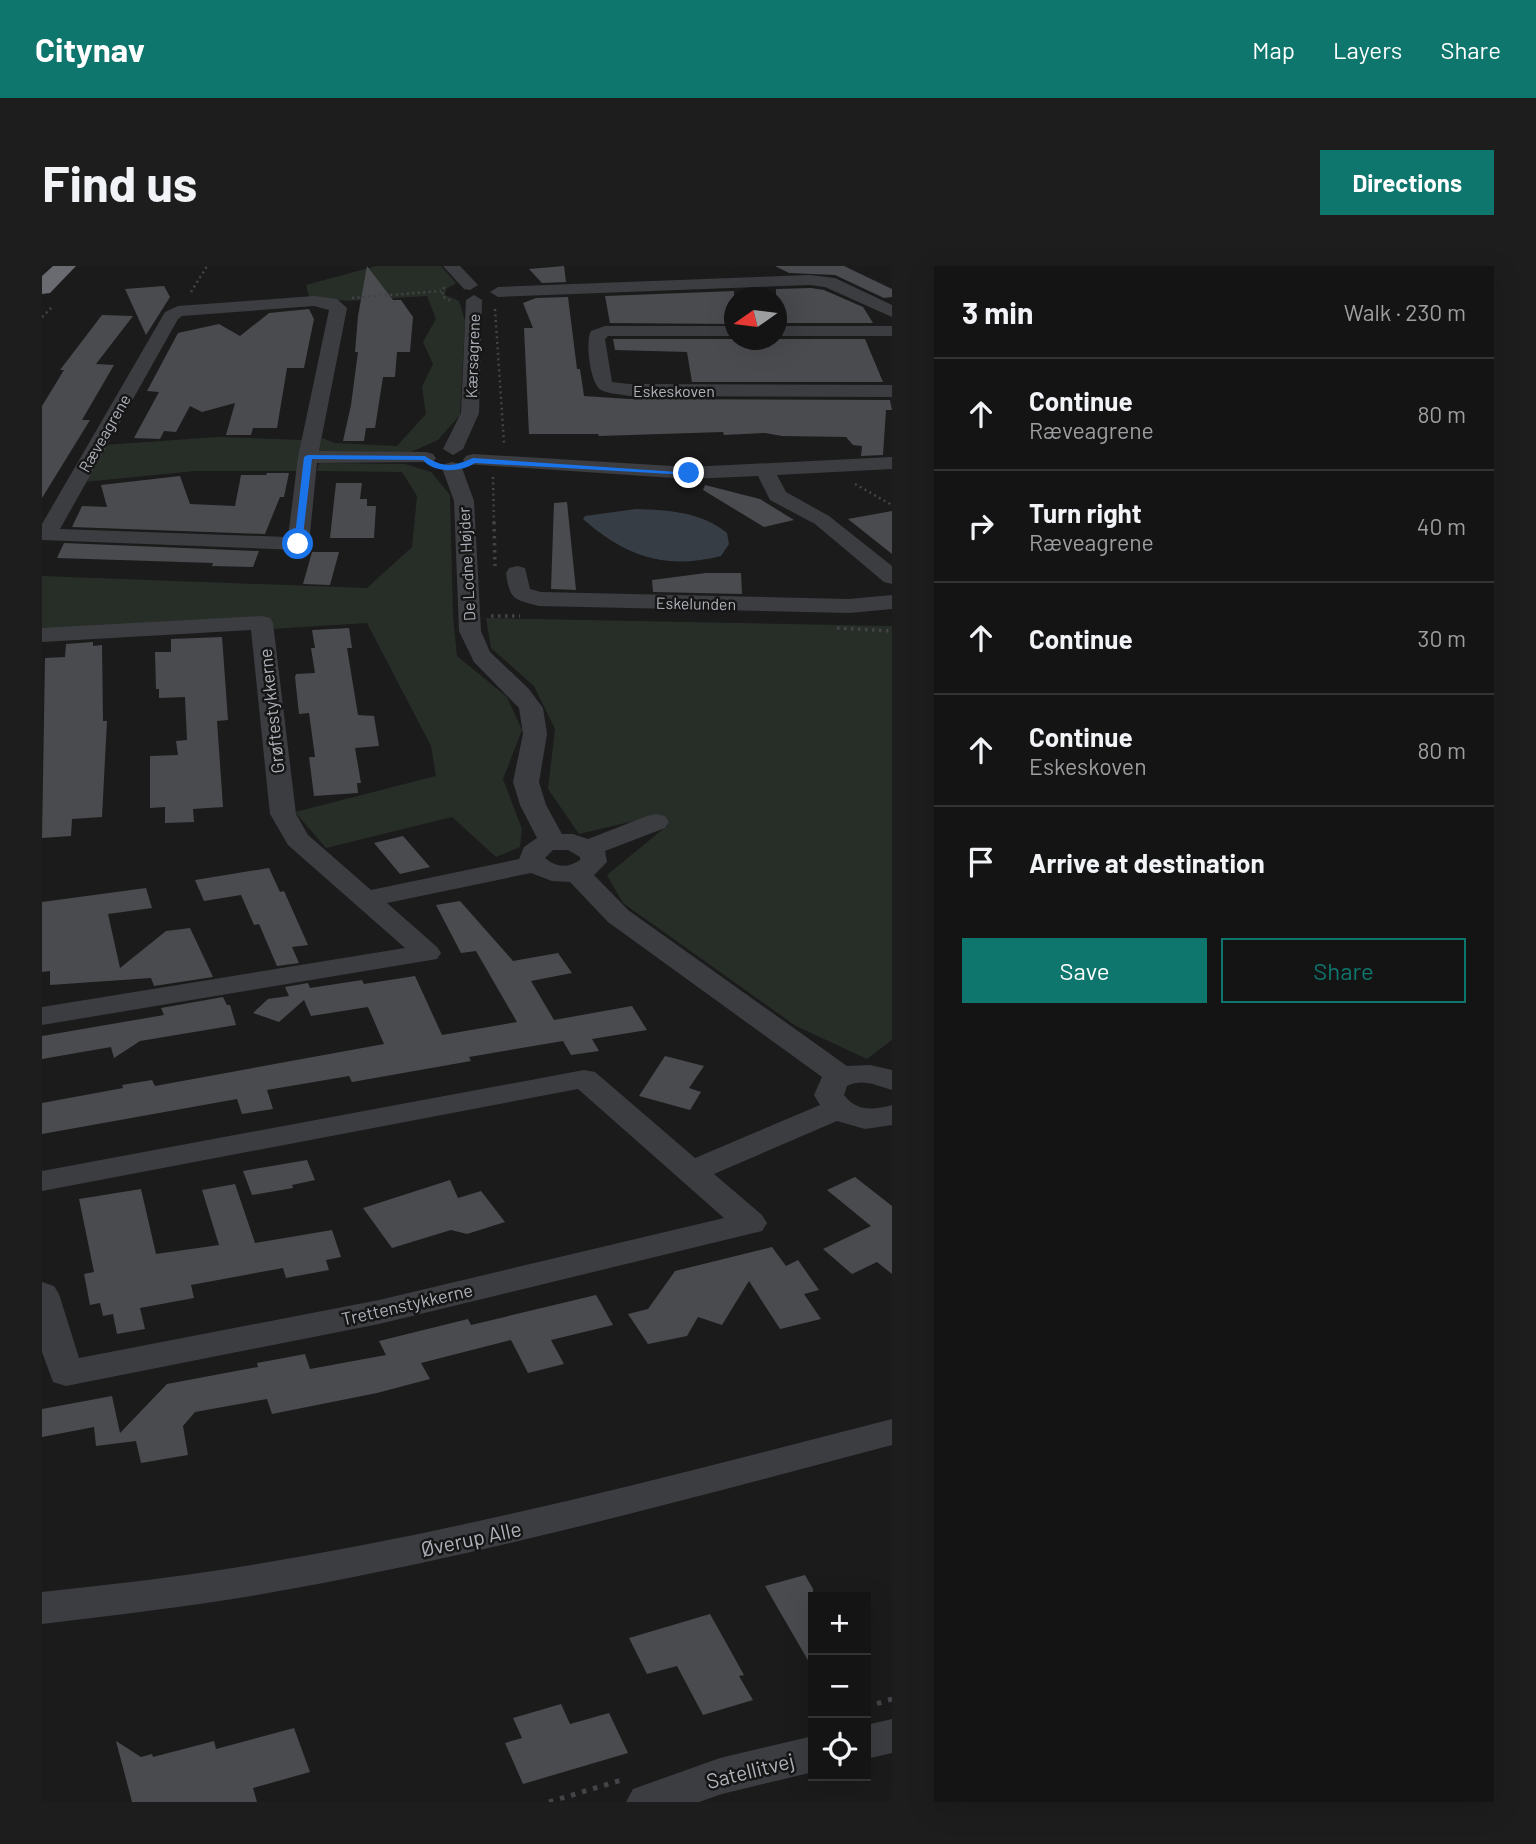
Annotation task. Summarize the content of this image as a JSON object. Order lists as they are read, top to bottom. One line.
{"streets":{"street":["Kærsagrene","Eskeskoven","Ræveagrene","De Lodne Højder","Eskelunden","Grøftestykkerne","Trettenstykkerne","Øverup Alle","Satellitvej"]},"crossings":[["Kærsagrene","De Lodne Højder"]],"north":"left","page":{"header":"Citynav","nav":["Map","Layers","Share"],"buttons":["Directions",["Save","Share"]],"title":"Find us","heading":["3 min","Walk · 230 m"],"list":[["Continue","Ræveagrene","80 m"],["Turn right","Ræveagrene","40 m"],["Continue","30 m"],["Continue","Eskeskoven","80 m"],"Arrive at destination"],"map_buttons":["+","−"]}}
